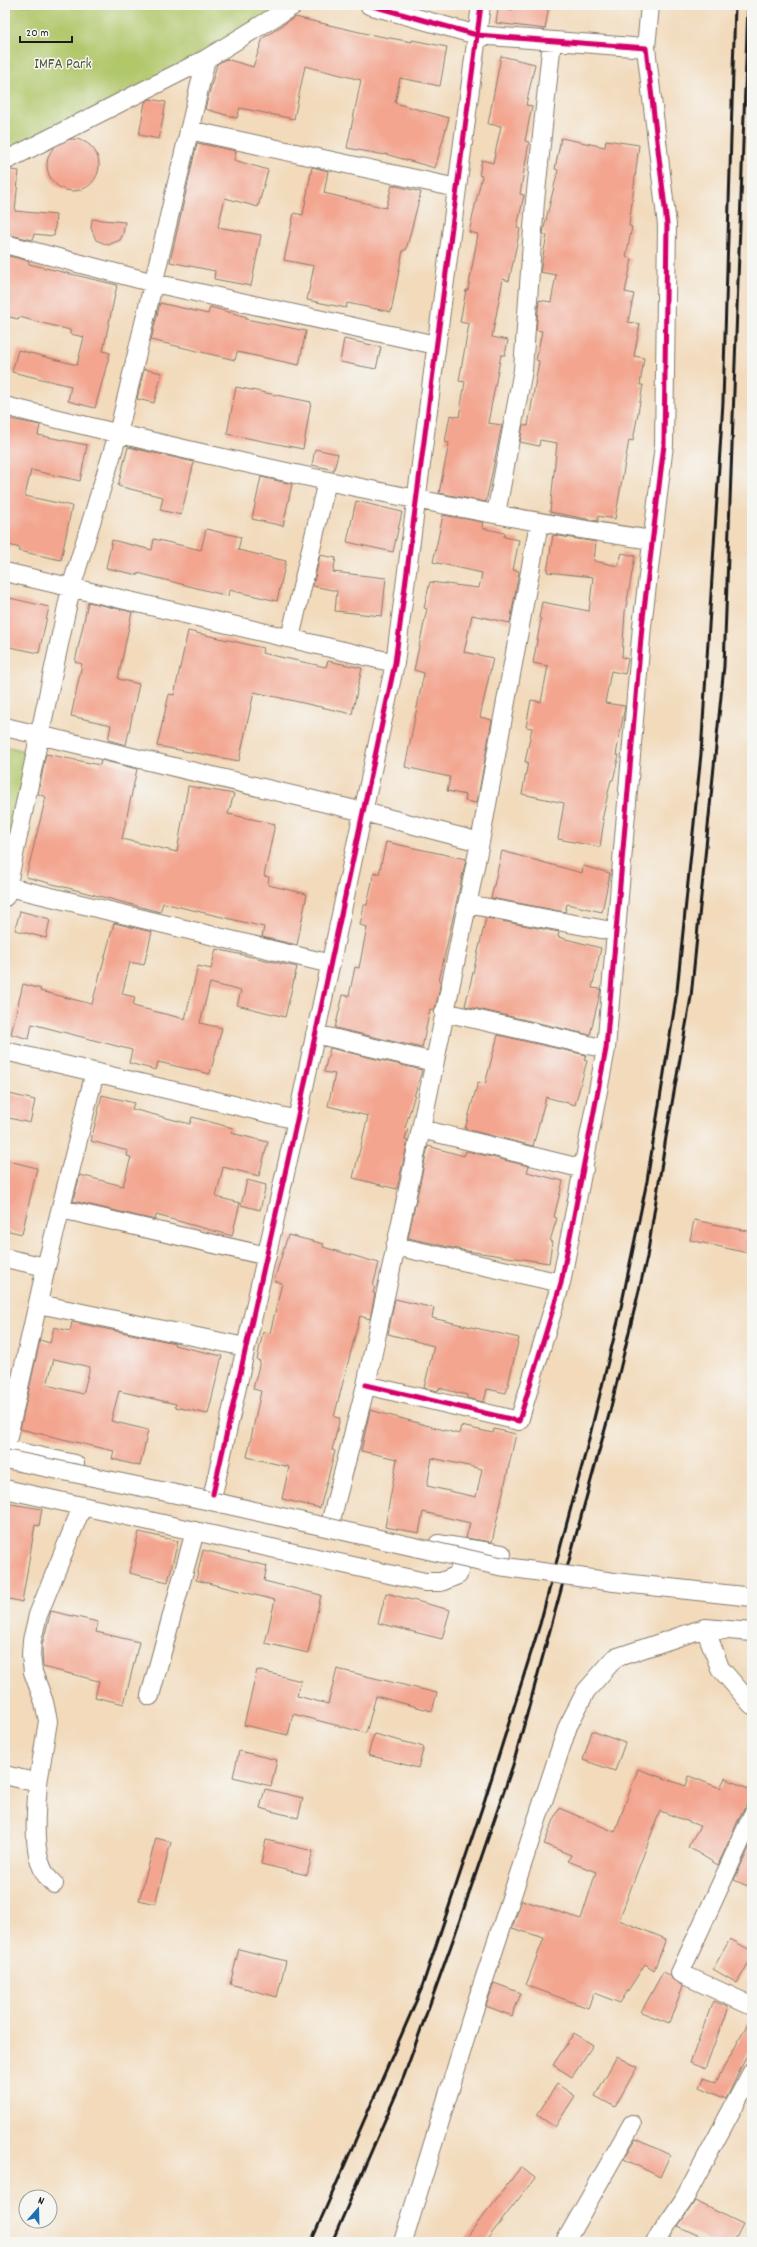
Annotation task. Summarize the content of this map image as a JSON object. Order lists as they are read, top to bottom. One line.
{"parks":["IMFA Park"],"scale_bar":"20 m","north":"top"}
